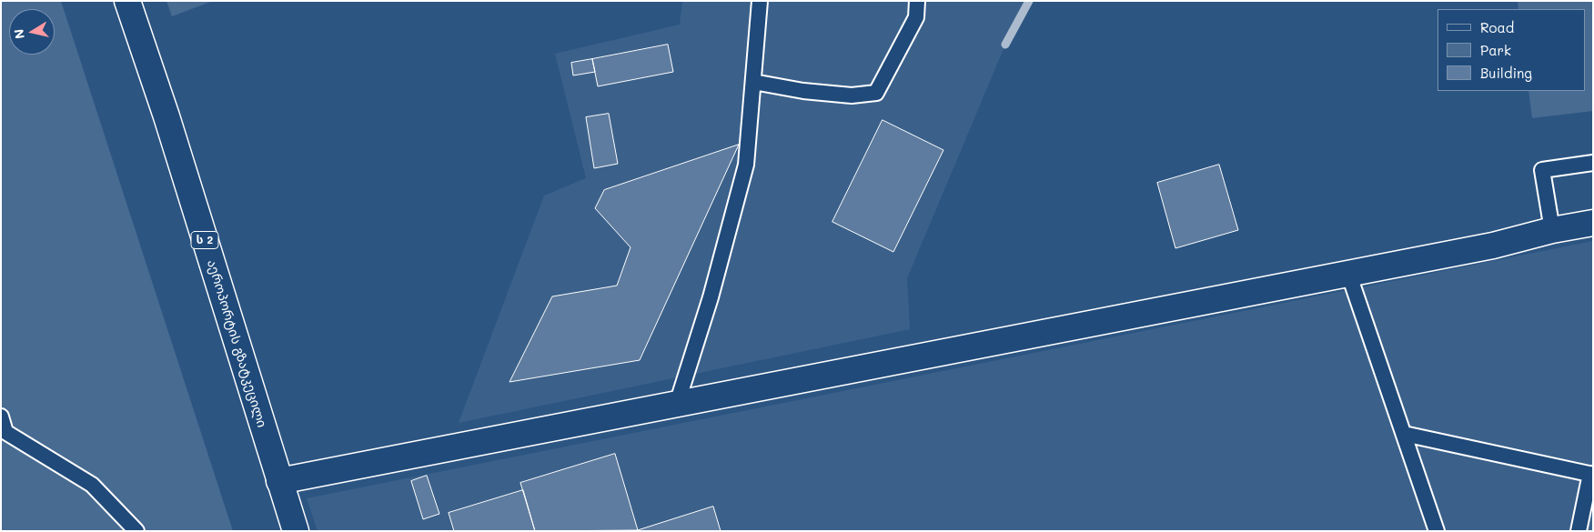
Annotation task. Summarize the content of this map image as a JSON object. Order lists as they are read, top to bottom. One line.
{"streets":{"main road":["ს 2","აეროპორტის გზატკეცილი"]},"legend":["Road","Park","Building"],"north":"left"}
